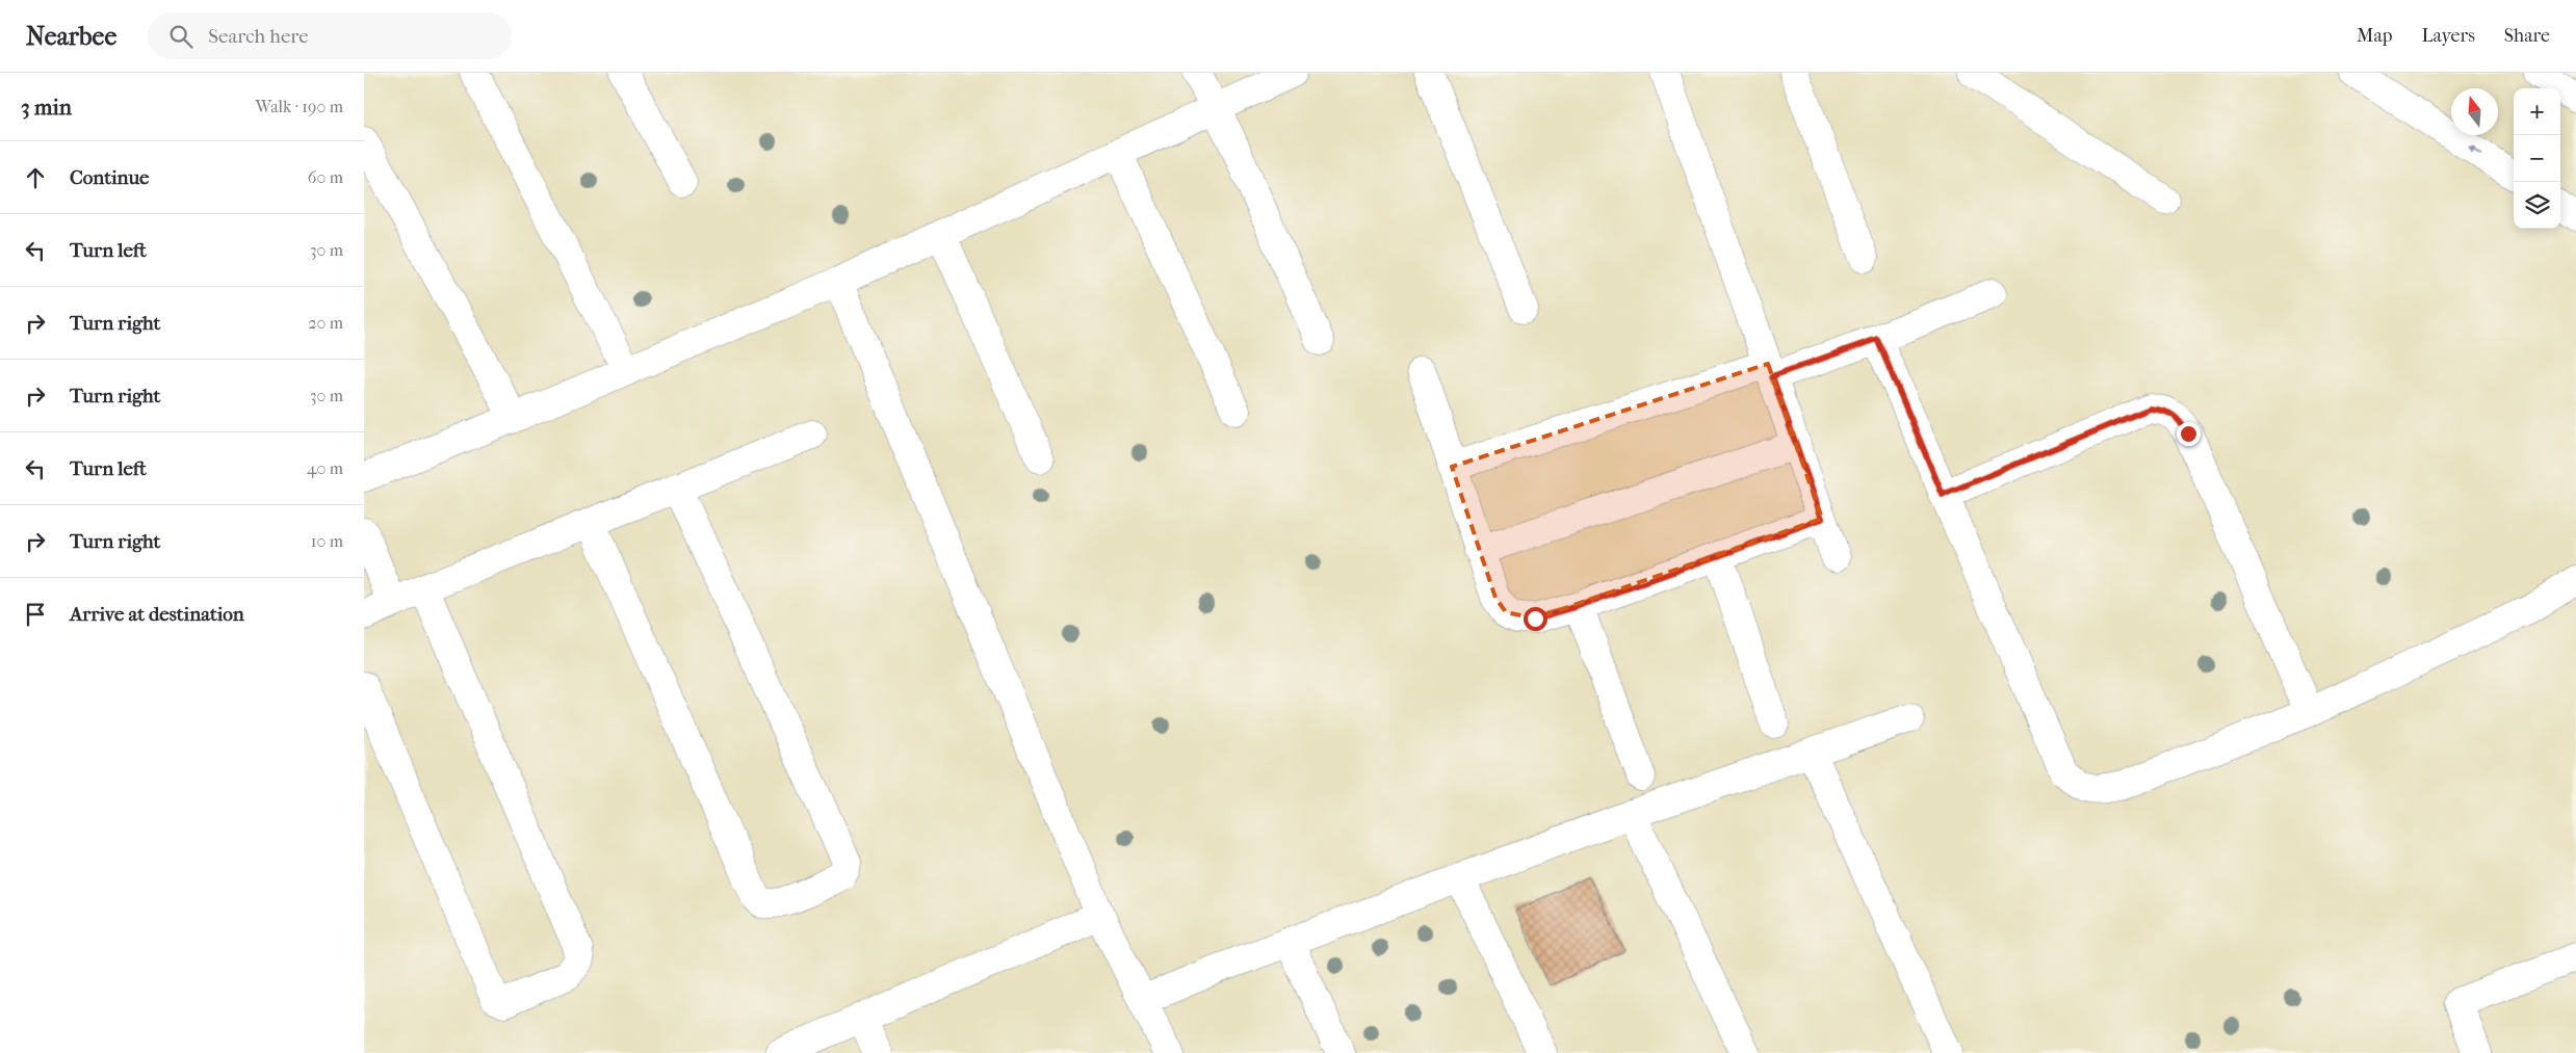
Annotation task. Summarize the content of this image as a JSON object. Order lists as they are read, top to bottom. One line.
{"north":"top","page":{"header":"Nearbee","search":"Search here","nav":["Map","Layers","Share"],"heading":["3 min","Walk · 190 m"],"map_buttons":["+","−"],"list":[["Continue","60 m"],["Turn left","30 m"],["Turn right","20 m"],["Turn right","30 m"],["Turn left","40 m"],["Turn right","10 m"],"Arrive at destination"]}}
